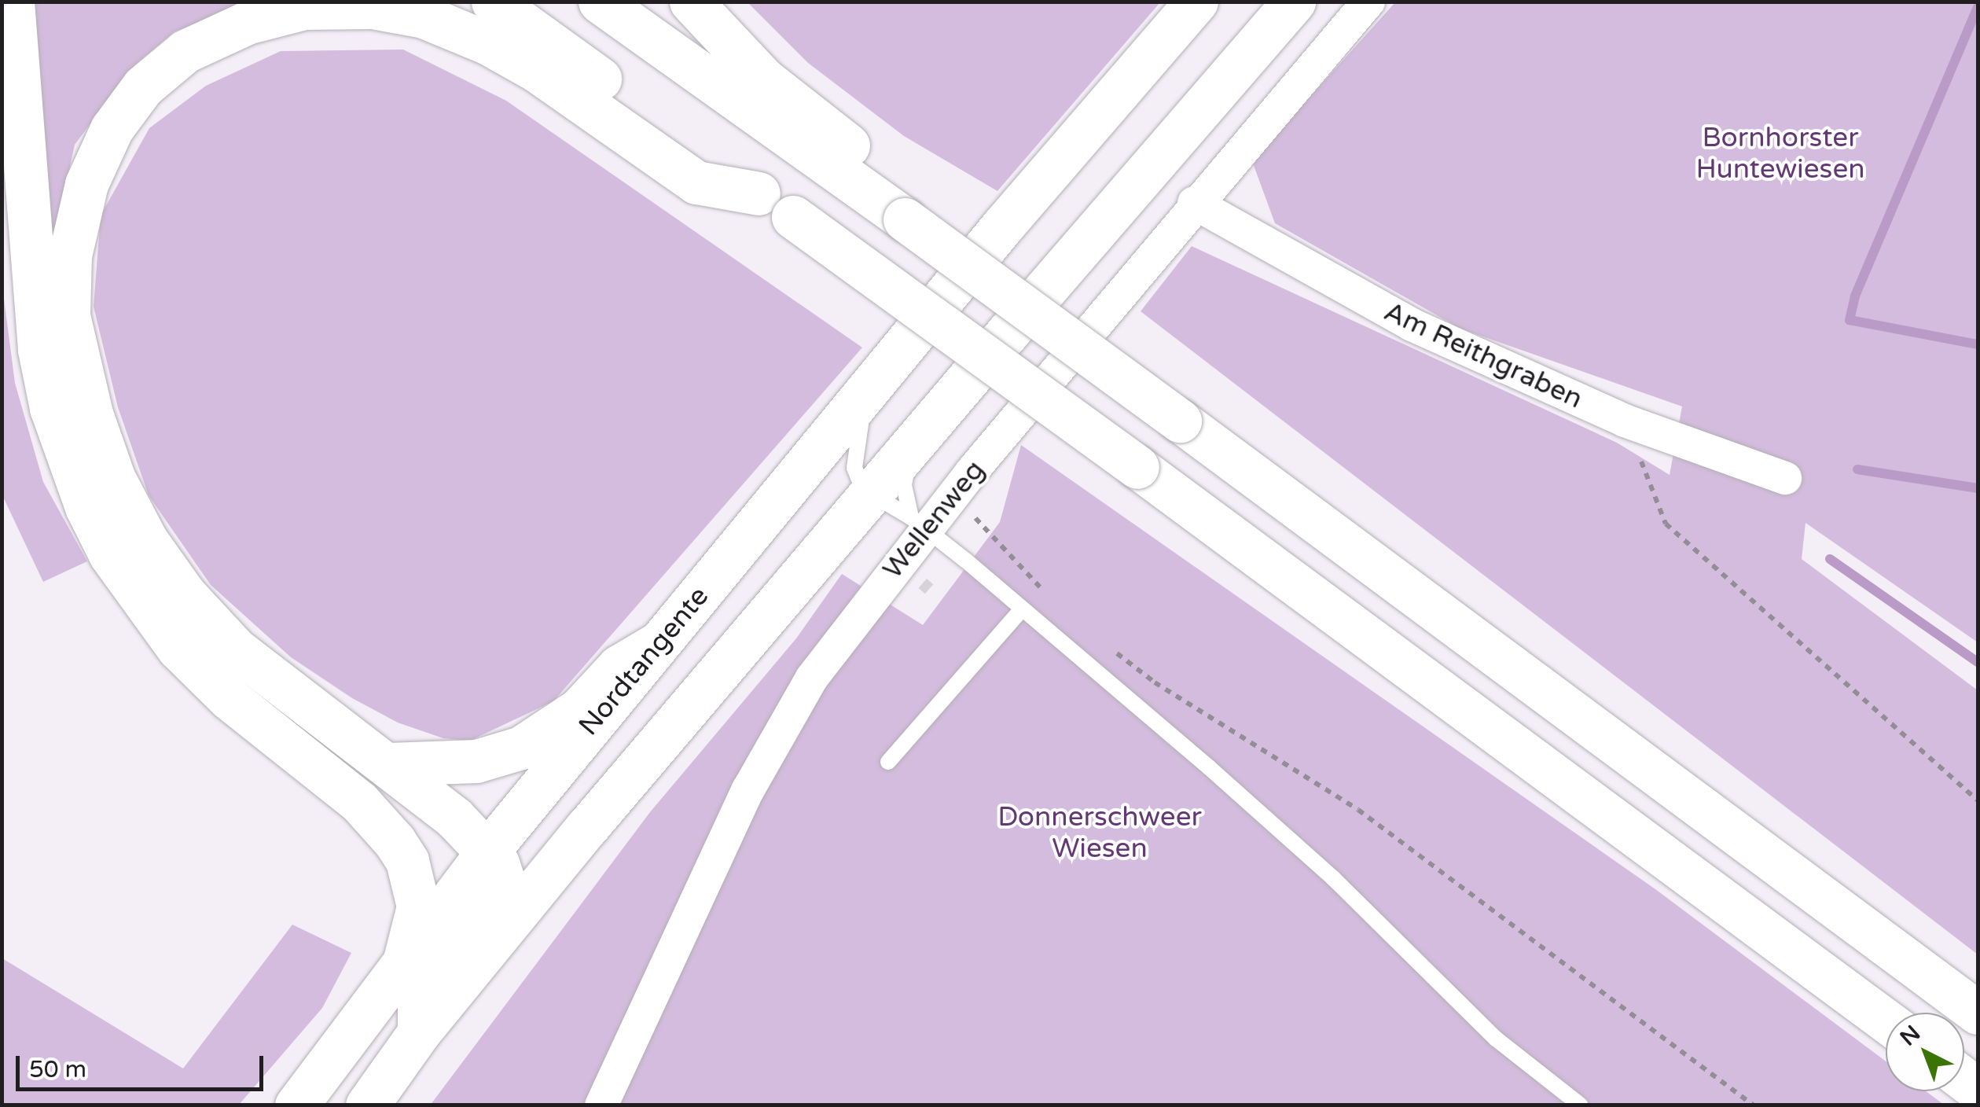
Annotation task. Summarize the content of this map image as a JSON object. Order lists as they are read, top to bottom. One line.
{"streets":{"highway":["Nordtangente"],"street":["Am Reithgraben","Wellenweg"]},"crossings":[["Am Reithgraben","Wellenweg"]],"parks":["Bornhorster Huntewiesen","Donnerschweer Wiesen"],"scale_bar":"50 m","north":"top left"}
